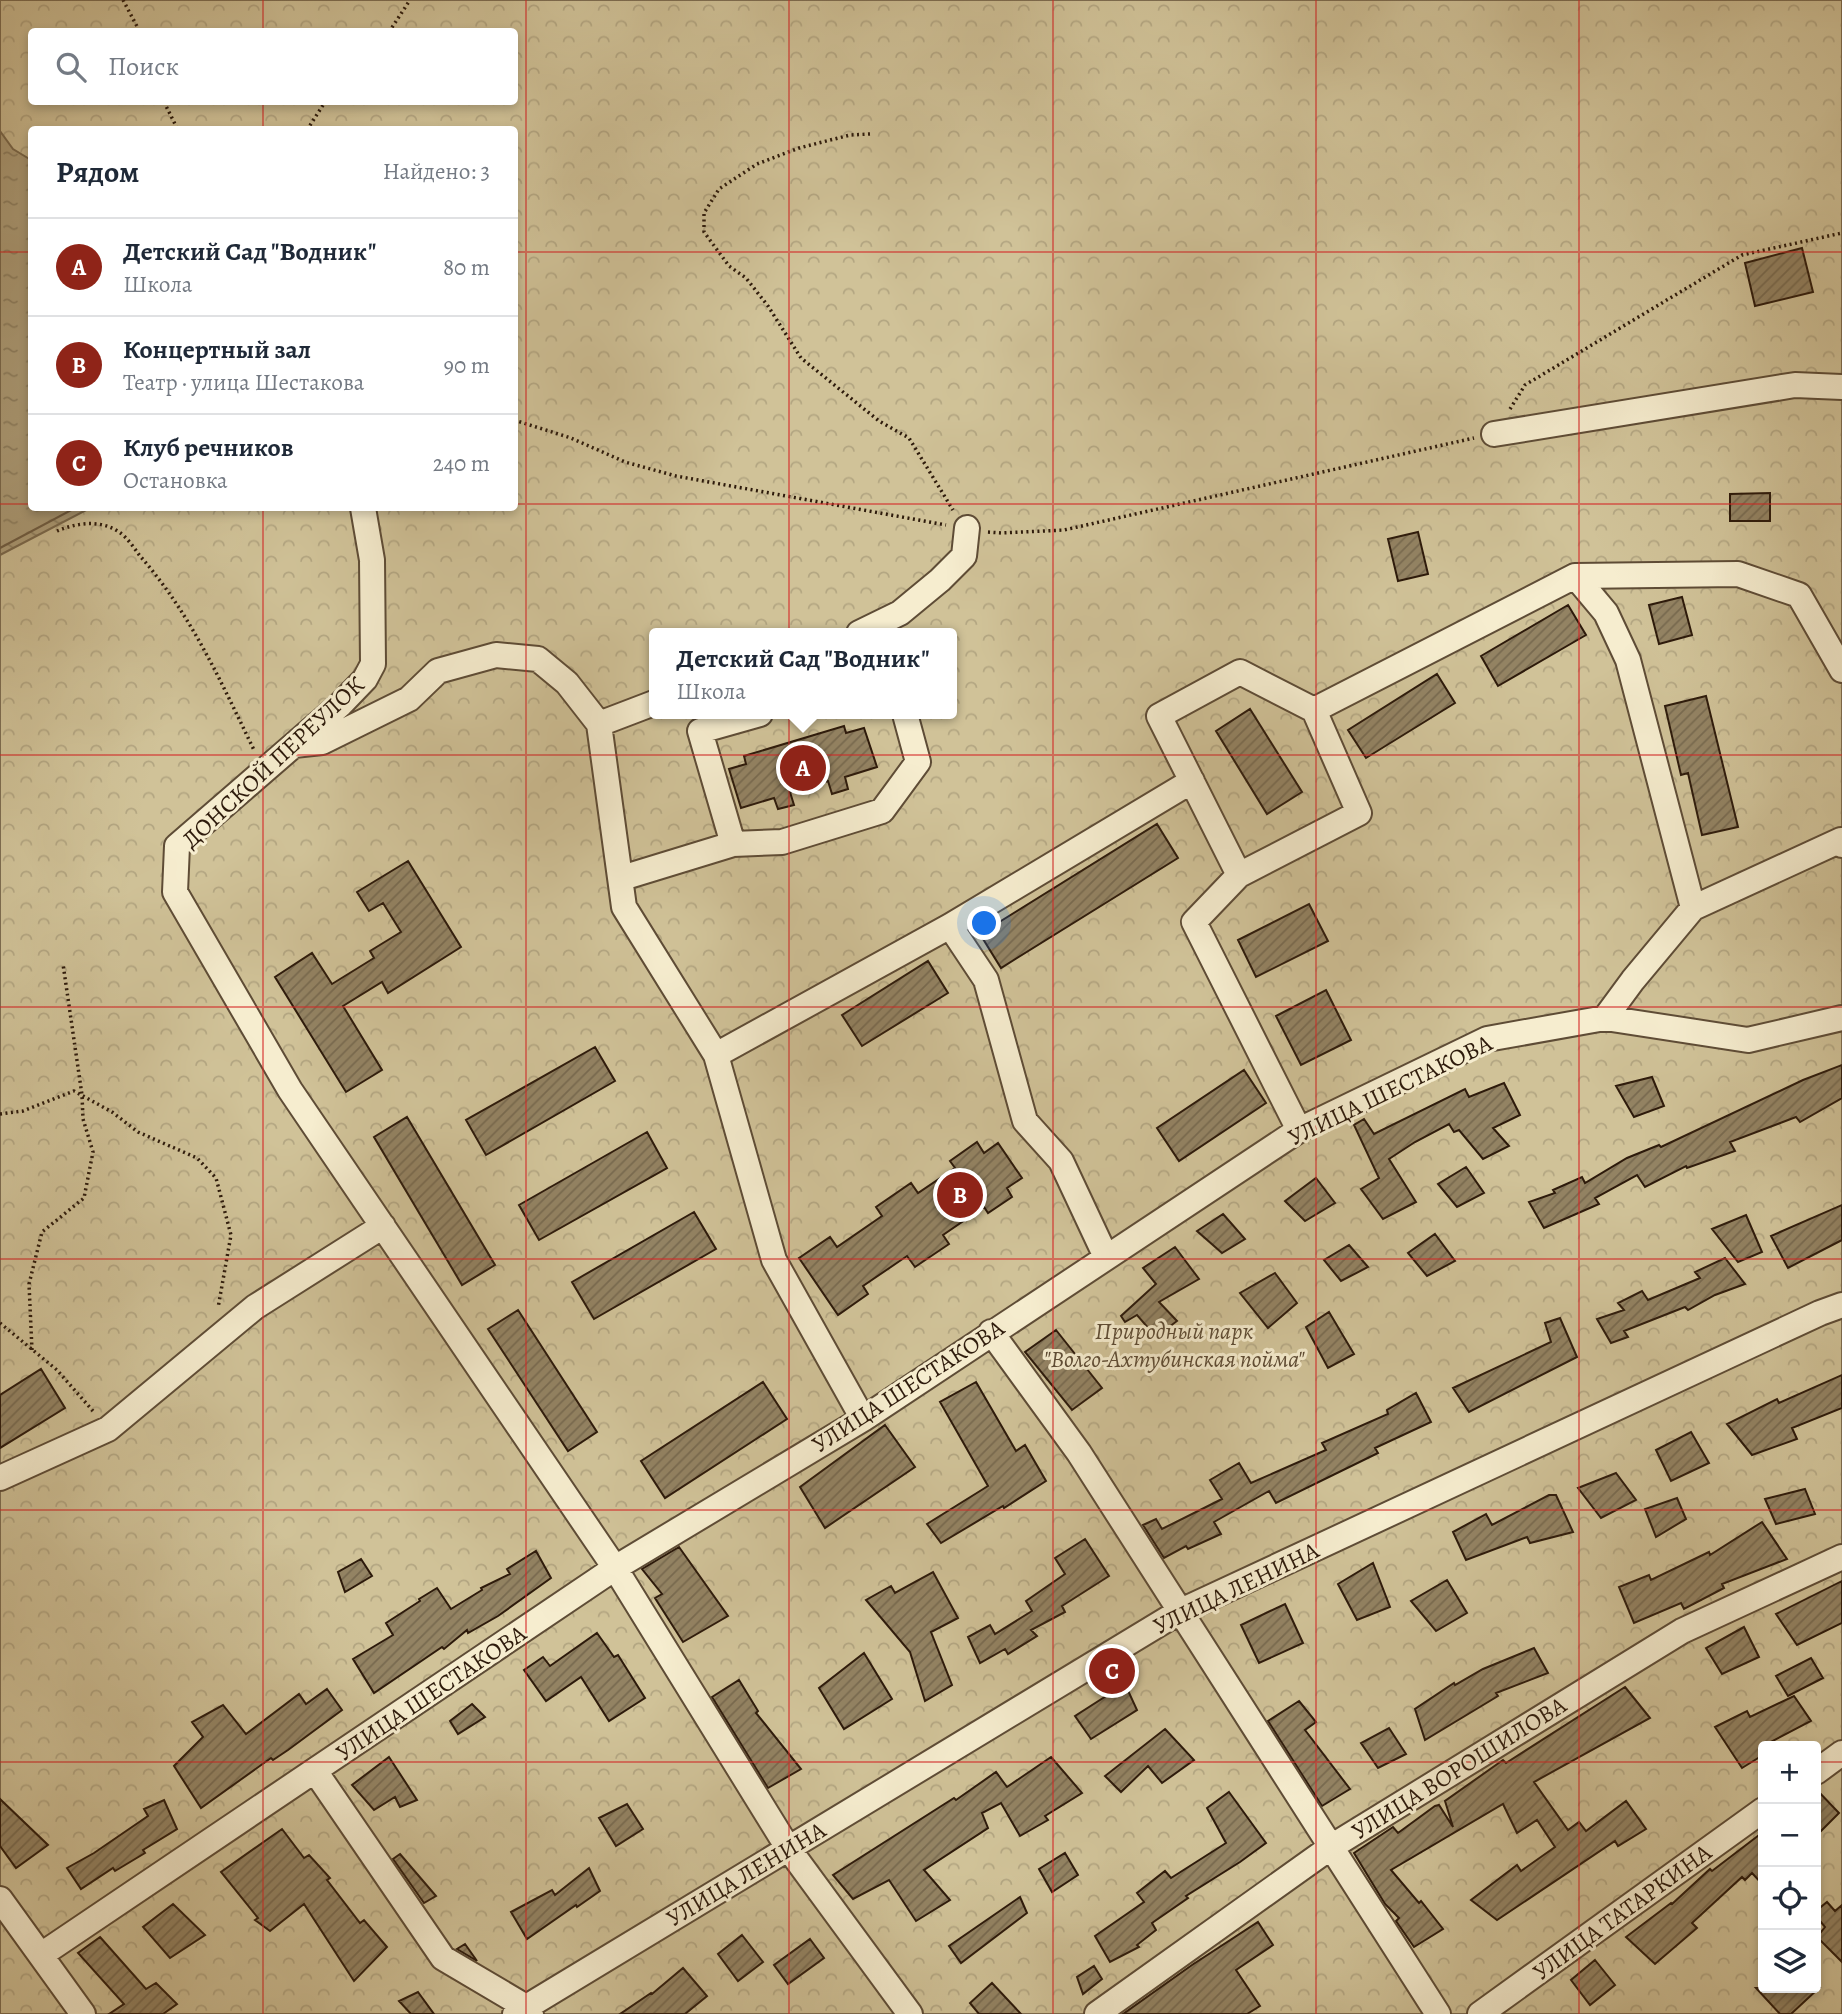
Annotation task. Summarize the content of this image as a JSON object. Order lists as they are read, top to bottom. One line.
{"streets":{"street":["ДОНСКОЙ ПЕРЕУЛОК","УЛИЦА ШЕСТАКОВА","УЛИЦА ЛЕНИНА","УЛИЦА ВОРОШИЛОВА","УЛИЦА ТАТАРКИНА"]},"parks":["Природный парк \"Волго-Ахтубинская пойма\""],"page":{"search":"Поиск","heading":["Рядом","Найдено: 3"],"list":[{"mark":"A","name":"Детский Сад \"Водник\"","note":"Школа","value":"80 m"},{"mark":"B","name":"Концертный зал","note":"Театр · улица Шестакова","value":"90 m"},{"mark":"C","name":"Клуб речников","note":"Остановка","value":"240 m"}],"popup":["Детский Сад \"Водник\"","Школа"],"pins":["A","B","C"],"map_buttons":["+","−"]}}
